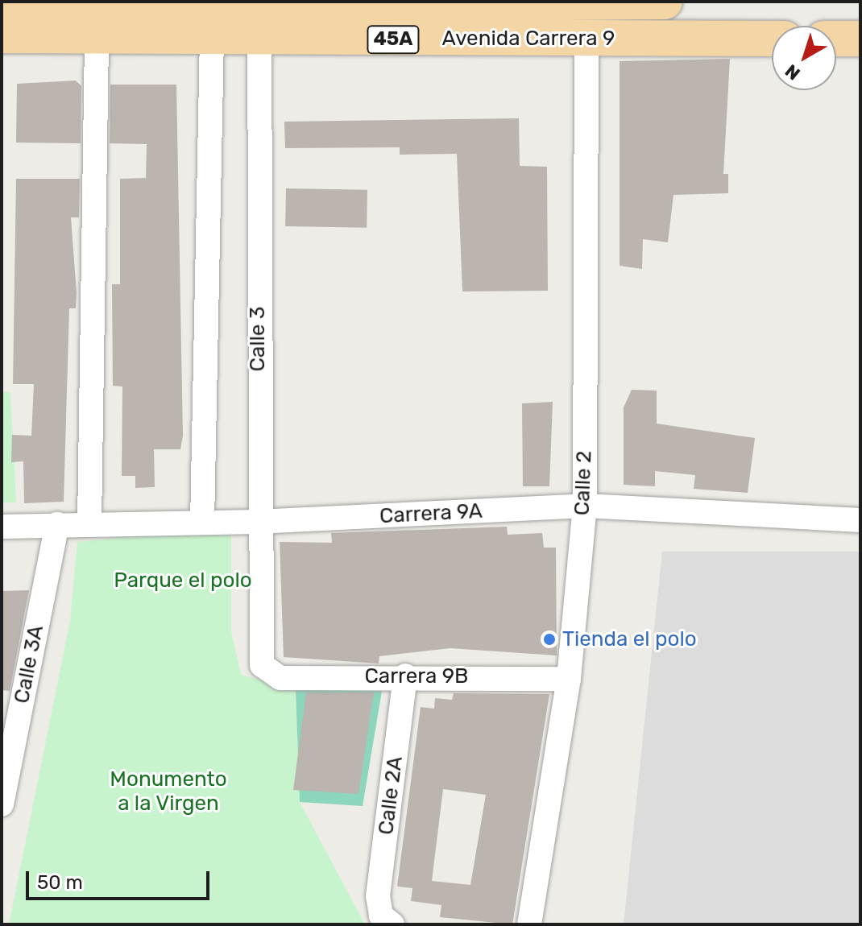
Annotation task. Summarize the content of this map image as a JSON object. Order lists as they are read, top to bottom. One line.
{"streets":{"main road":["Avenida Carrera 9","45A"],"street":["Calle 3","Calle 2","Carrera 9A","Calle 3A","Carrera 9B","Calle 2A"]},"crossings":[["Avenida Carrera 9","Calle 3"],["Avenida Carrera 9","Calle 2"],["Calle 3","Carrera 9A"],["Calle 3","Carrera 9B"],["Calle 2","Carrera 9A"],["Calle 2","Carrera 9B"],["Carrera 9A","Calle 3A"],["Carrera 9B","Calle 2A"]],"parks":["Parque el polo","Monumento a la Virgen"],"places":["Tienda el polo"],"scale_bar":"50 m","north":"bottom left"}
